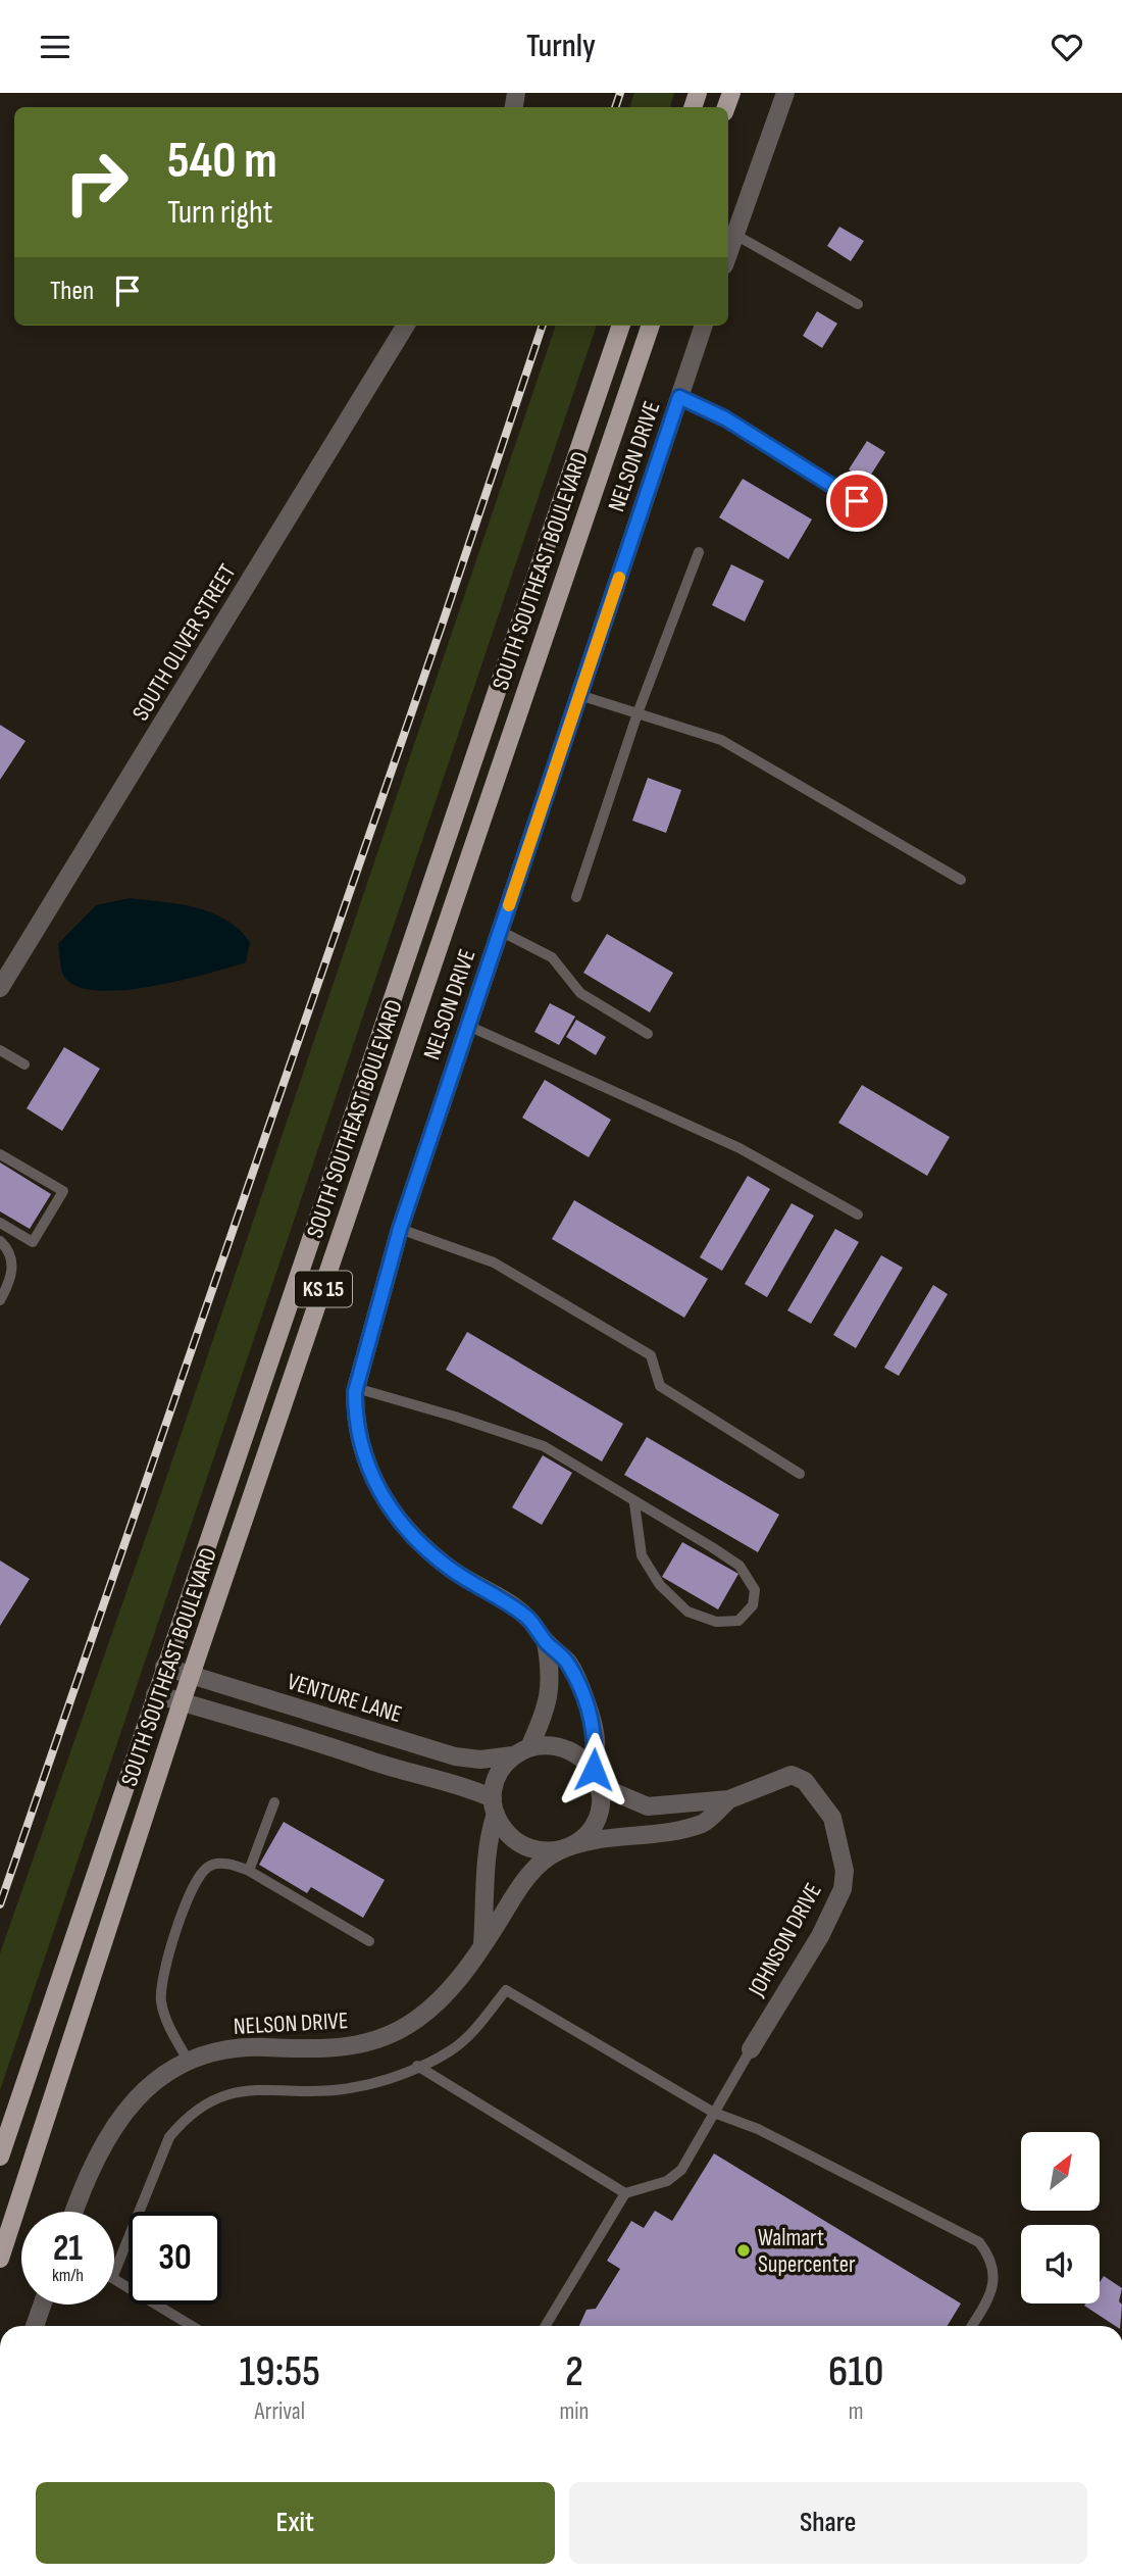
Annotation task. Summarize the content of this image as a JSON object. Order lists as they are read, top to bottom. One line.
{"streets":{"main road":["SOUTH SOUTHEAST BOULEVARD","KS 15"],"street":["NELSON DRIVE","SOUTH OLIVER STREET","VENTURE LANE","JOHNSON DRIVE"]},"crossings":[["NELSON DRIVE","VENTURE LANE"],["SOUTH SOUTHEAST BOULEVARD","VENTURE LANE"]],"places":["Walmart Supercenter"],"north":"top right","page":{"header":"Turnly","turn":["540 m","Turn right"],"then":"Then","speed":"21 km/h","limit":"30","eta":["19:55","Arrival","2","min","610","m"],"buttons":["Exit","Share"]}}
